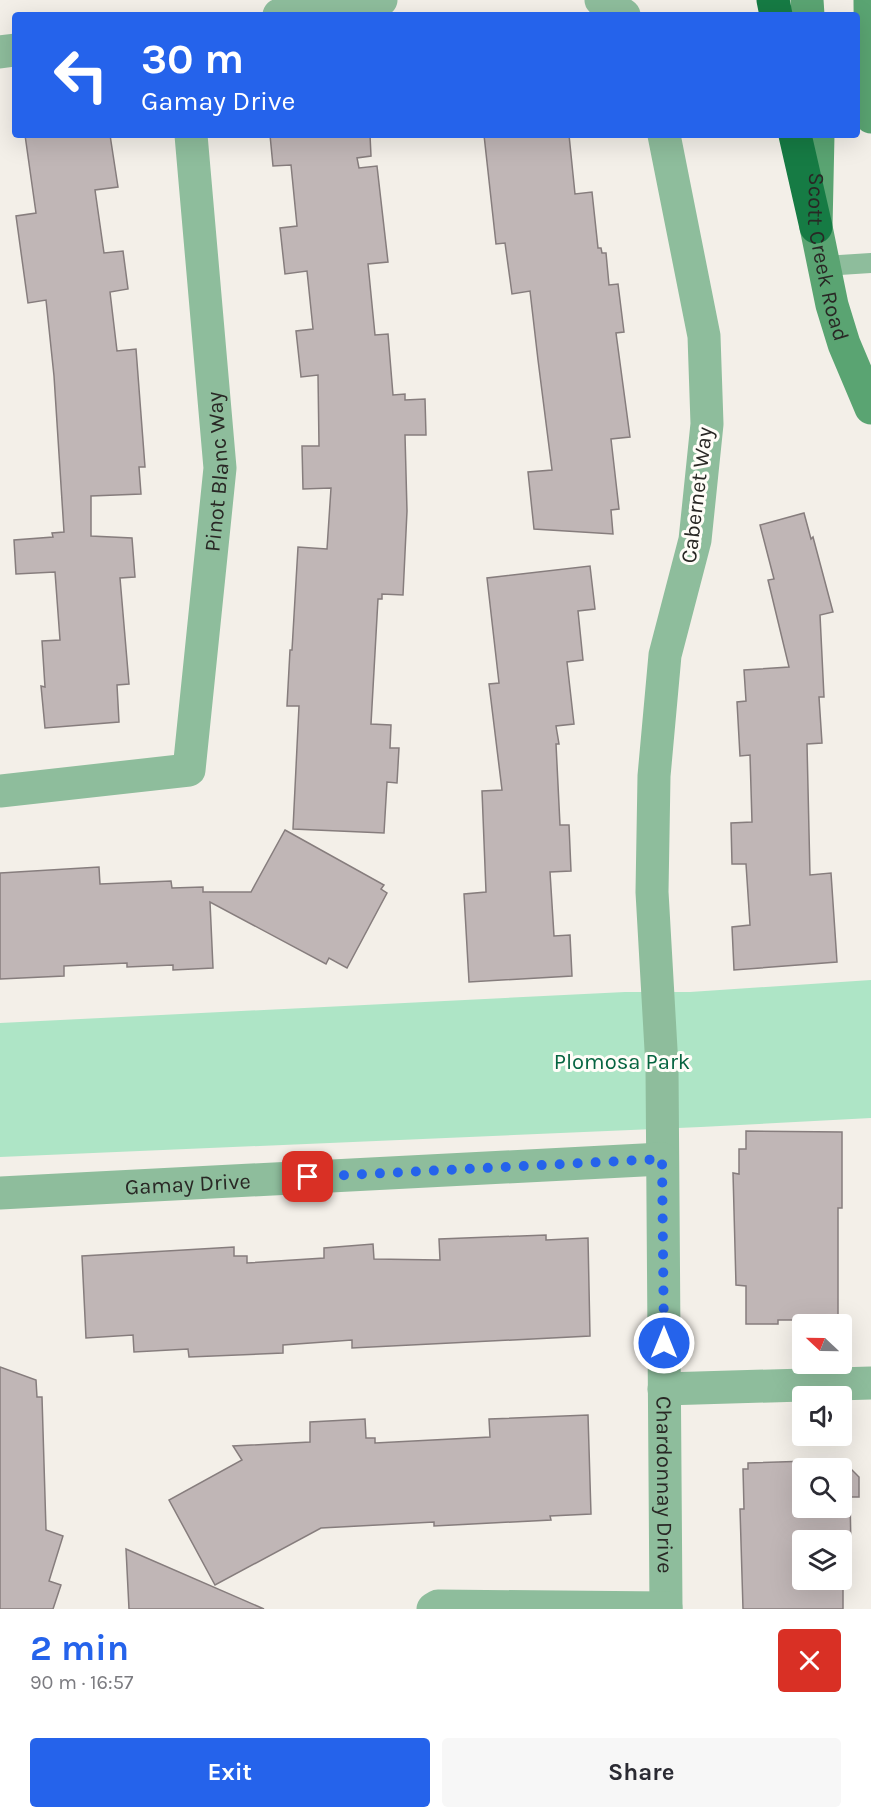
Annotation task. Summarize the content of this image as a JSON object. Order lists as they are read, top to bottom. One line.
{"streets":{"main road":["Scott Creek Road"],"street":["Pinot Blanc Way","Cabernet Way","Gamay Drive","Chardonnay Drive"]},"crossings":[["Cabernet Way","Chardonnay Drive"],["Gamay Drive","Chardonnay Drive"]],"parks":["Plomosa Park"],"north":"left","page":{"turn":["30 m","Gamay Drive"],"heading":["2 min","90 m · 16:57"],"buttons":["Exit","Share"]}}
